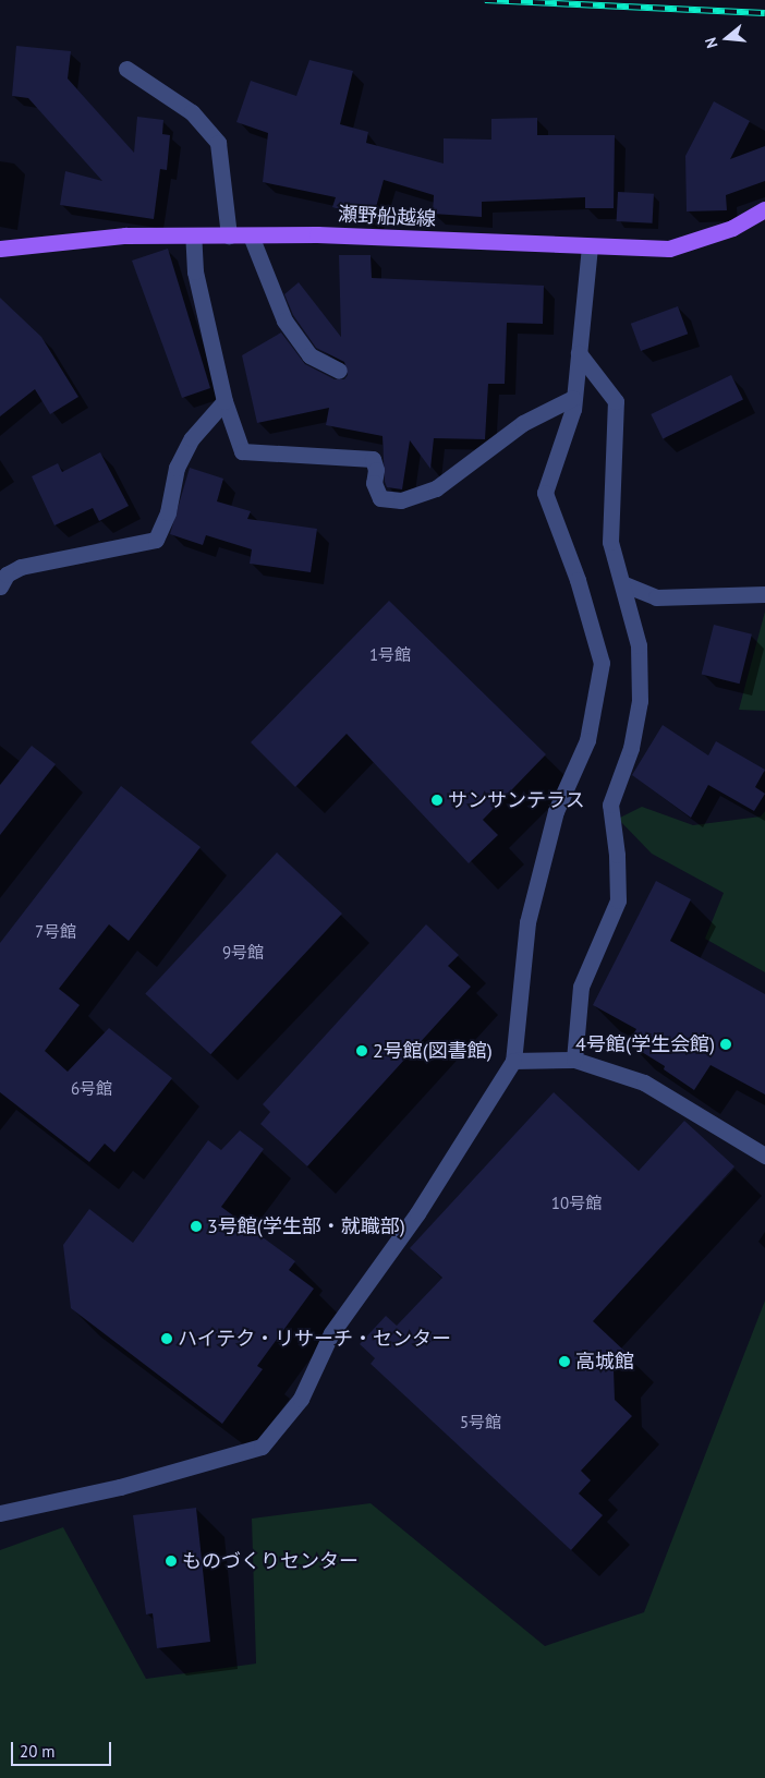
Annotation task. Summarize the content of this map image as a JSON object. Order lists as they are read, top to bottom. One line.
{"streets":{"main road":["瀬野船越線"]},"places":["サンサンテラス","4号館(学生会館)","2号館(図書館)","3号館(学生部・就職部)","ハイテク・リサーチ・センター","高城館","ものづくりセンター"],"house_numbers":["1号館","7号館","9号館","6号館","10号館","5号館"],"scale_bar":"20 m","north":"left"}
